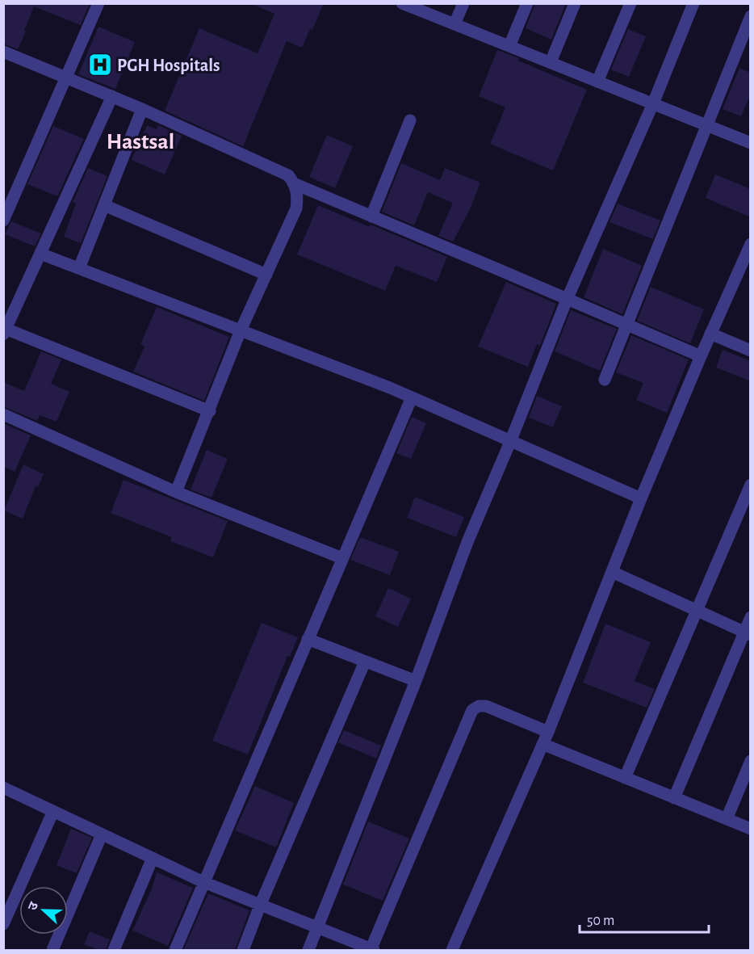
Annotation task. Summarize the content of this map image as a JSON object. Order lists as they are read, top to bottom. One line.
{"districts":["Hastsal"],"places":{"hospital":["PGH Hospitals"]},"scale_bar":"50 m","north":"left"}
